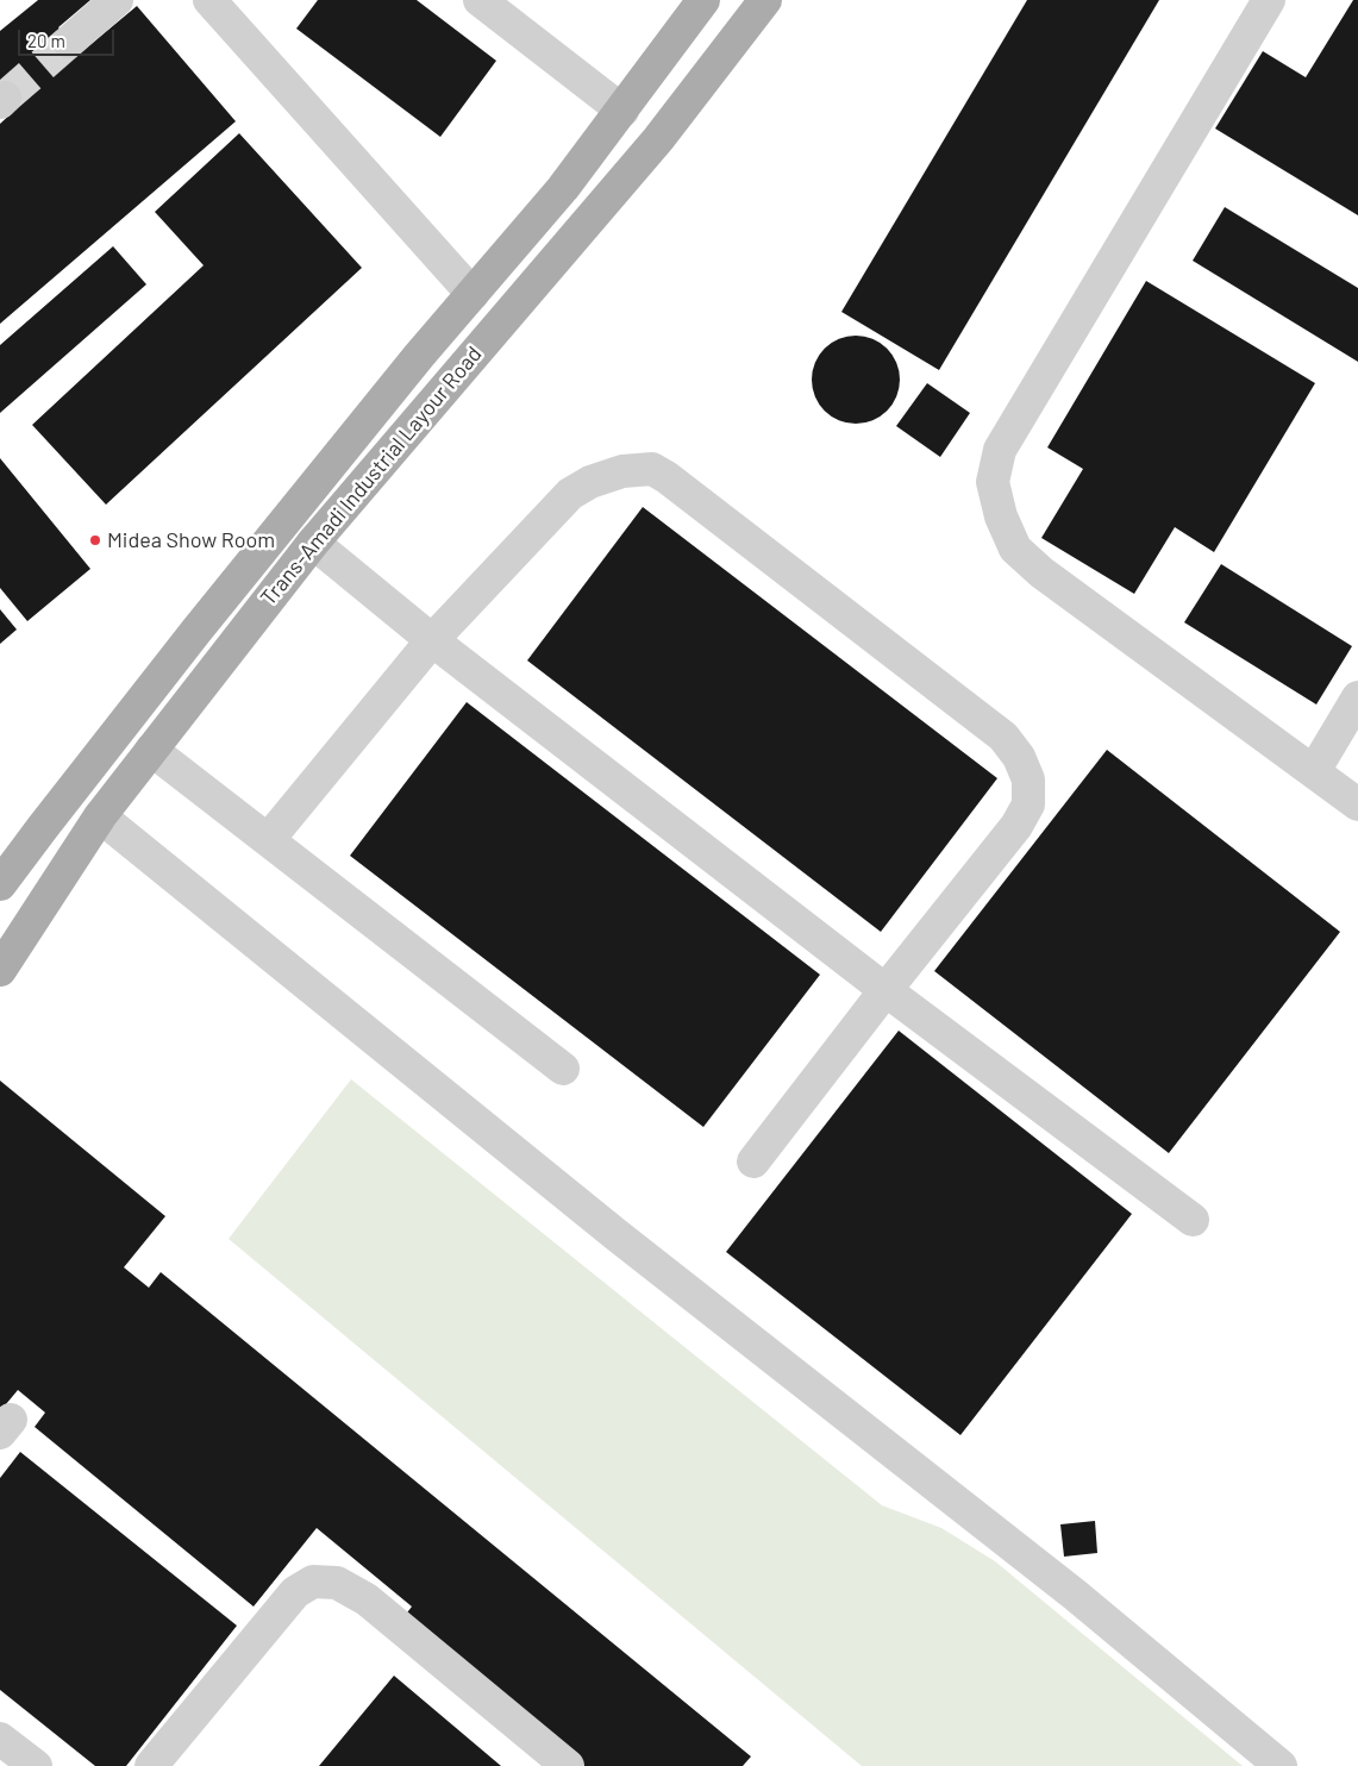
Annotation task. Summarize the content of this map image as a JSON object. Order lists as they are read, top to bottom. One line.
{"streets":{"main road":["Trans-Amadi Industrial Layour Road"]},"places":["Midea Show Room"],"scale_bar":"20 m"}
